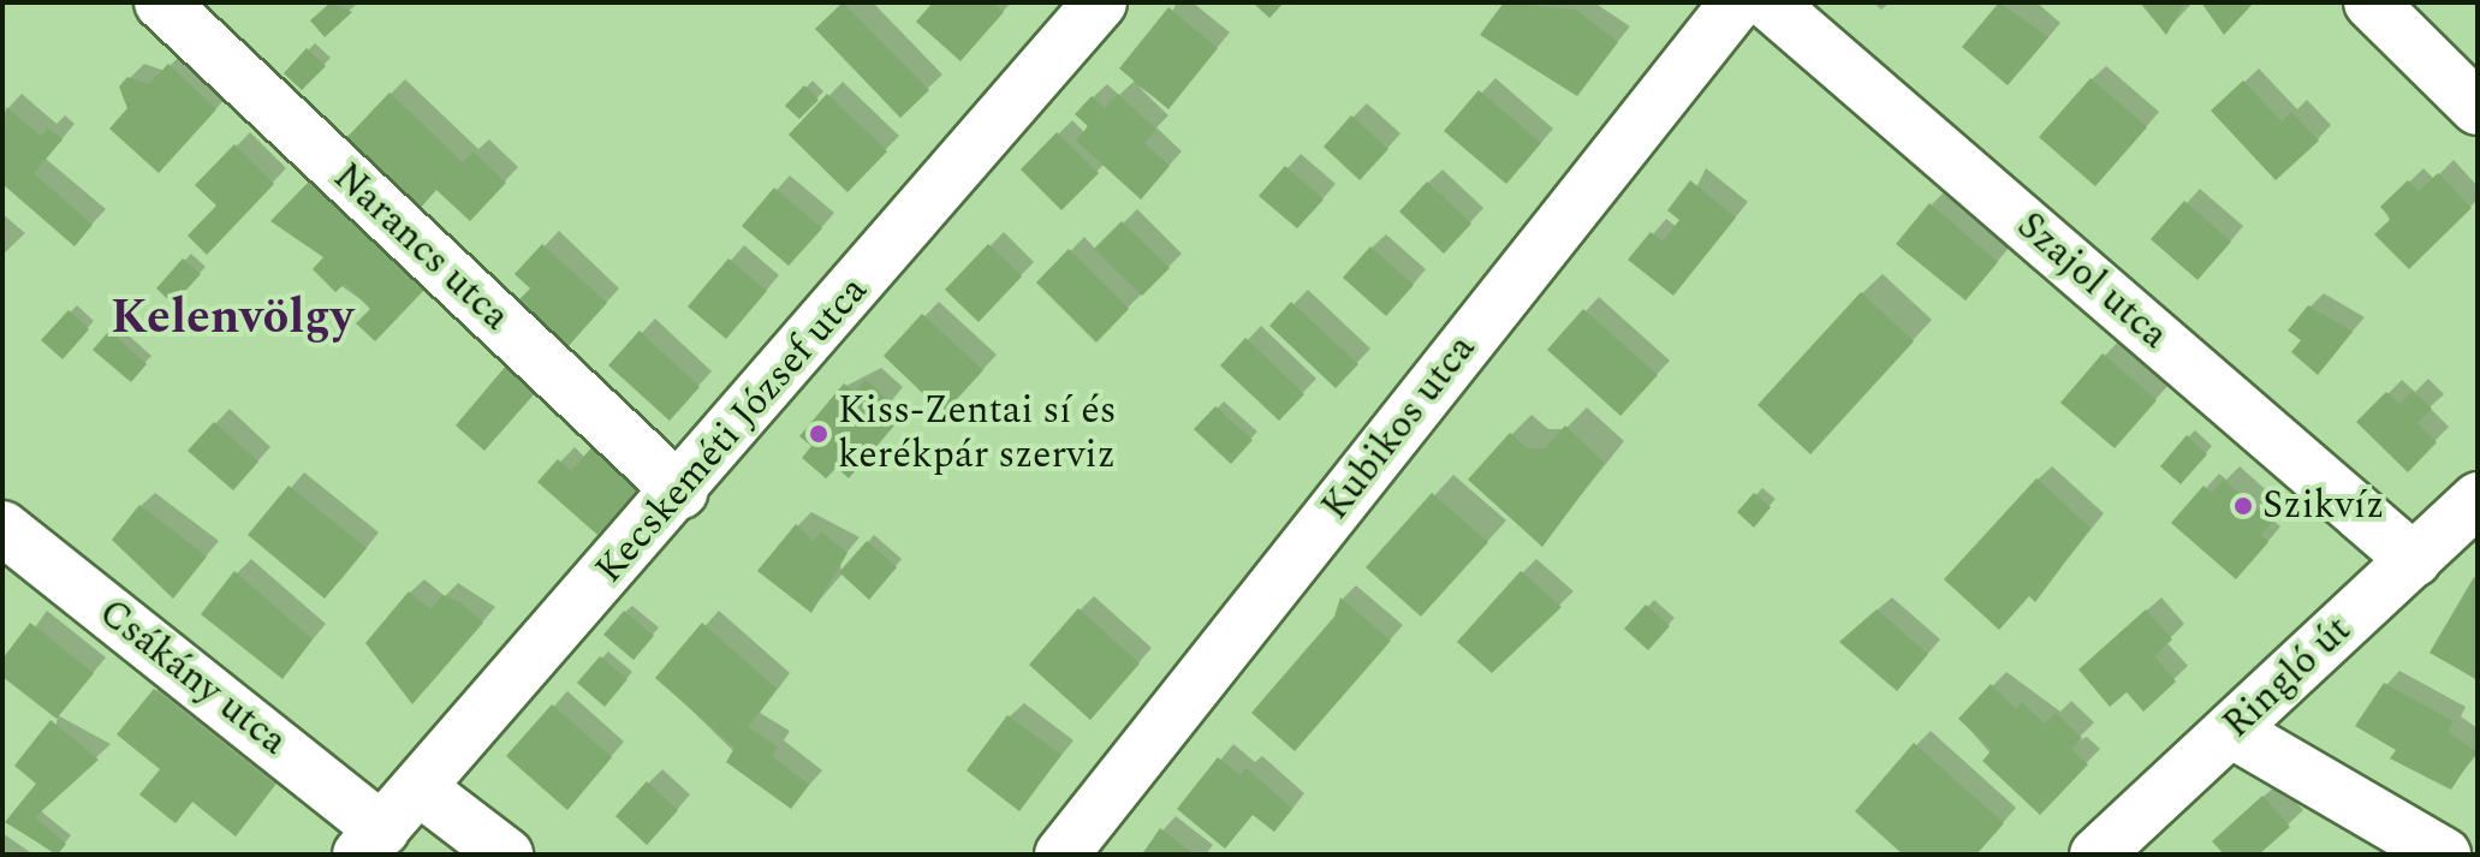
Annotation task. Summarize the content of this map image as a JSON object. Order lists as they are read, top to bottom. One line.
{"streets":{"street":["Narancs utca","Szajol utca","Kubikos utca","Kecskeméti József utca","Csákány utca","Ringló út"]},"crossings":[["Narancs utca","Kecskeméti József utca"],["Szajol utca","Ringló út"],["Kecskeméti József utca","Csákány utca"]],"districts":["Kelenvölgy"],"places":["Kiss-Zentai sí és kerékpár szerviz","Szikvíz"]}
